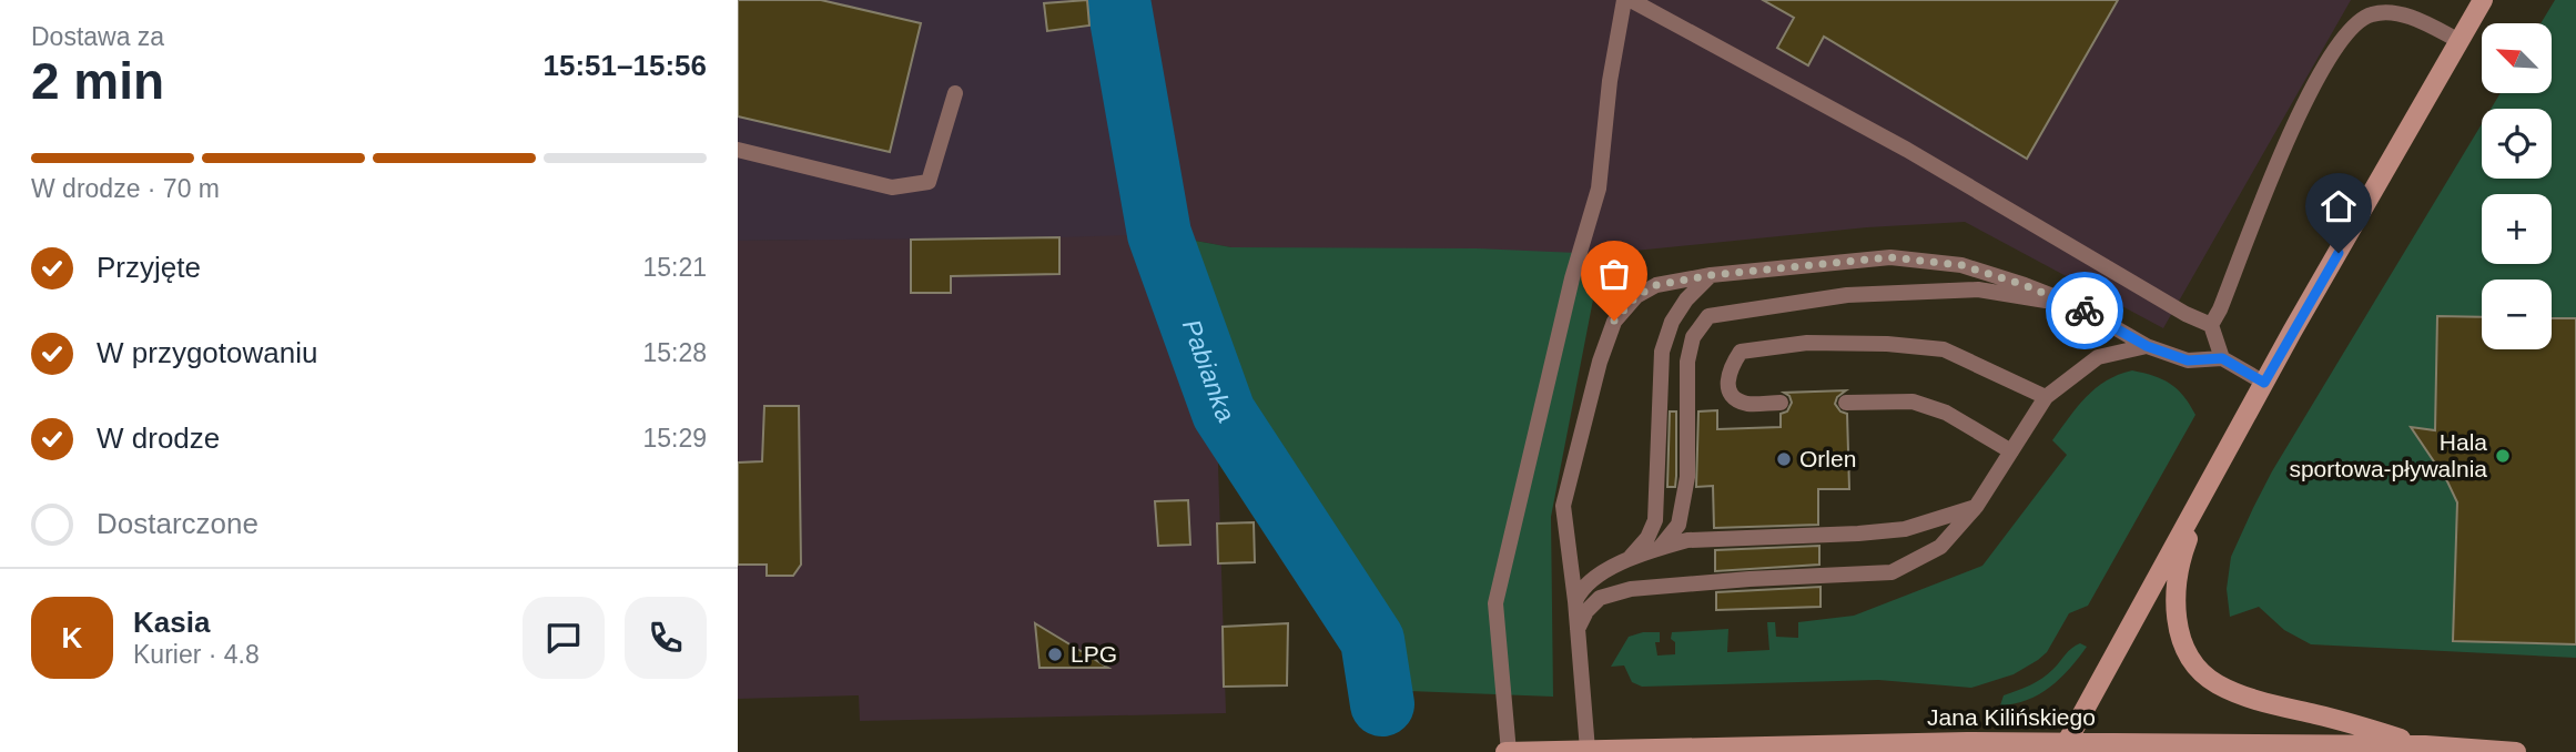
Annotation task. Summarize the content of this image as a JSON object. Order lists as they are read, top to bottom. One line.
{"streets":{"street":["Jana Kilińskiego"]},"water":["Pabianka"],"places":["Hala sportowa-pływalnia","Orlen","LPG"],"north":"top left","page":{"heading":["2 min","Dostawa za","15:51–15:56"],"panel":["Kasia","Kurier · 4.8"],"map_buttons":["+","−"],"bar":"W drodze · 70 m","list":[["Przyjęte","15:21"],["W przygotowaniu","15:28"],["W drodze","15:29"],"Dostarczone"],"round":"K"}}
